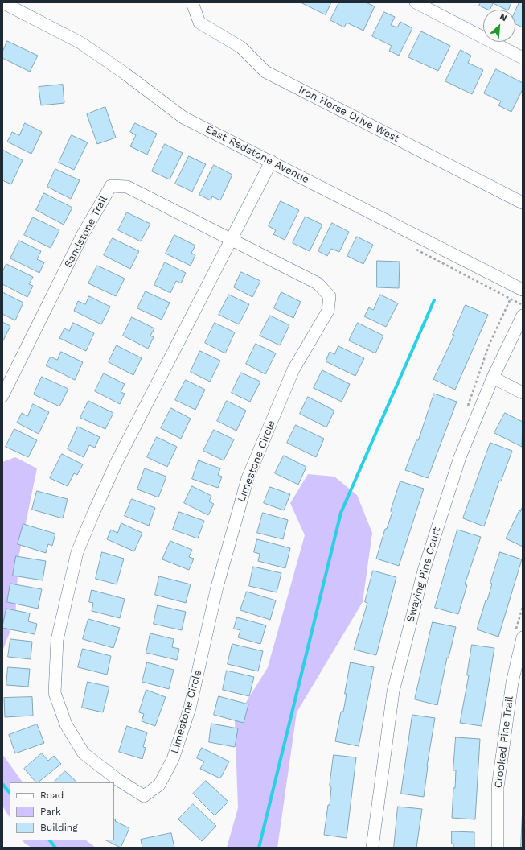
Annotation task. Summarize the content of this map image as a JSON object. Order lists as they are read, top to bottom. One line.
{"streets":{"street":["Iron Horse Drive West","East Redstone Avenue","Sandstone Trail","Limestone Circle","Swaying Pine Court","Crooked Pine Trail"]},"crossings":[["East Redstone Avenue","Limestone Circle"],["Sandstone Trail","Limestone Circle"]],"legend":["Road","Park","Building"],"north":"top right"}
